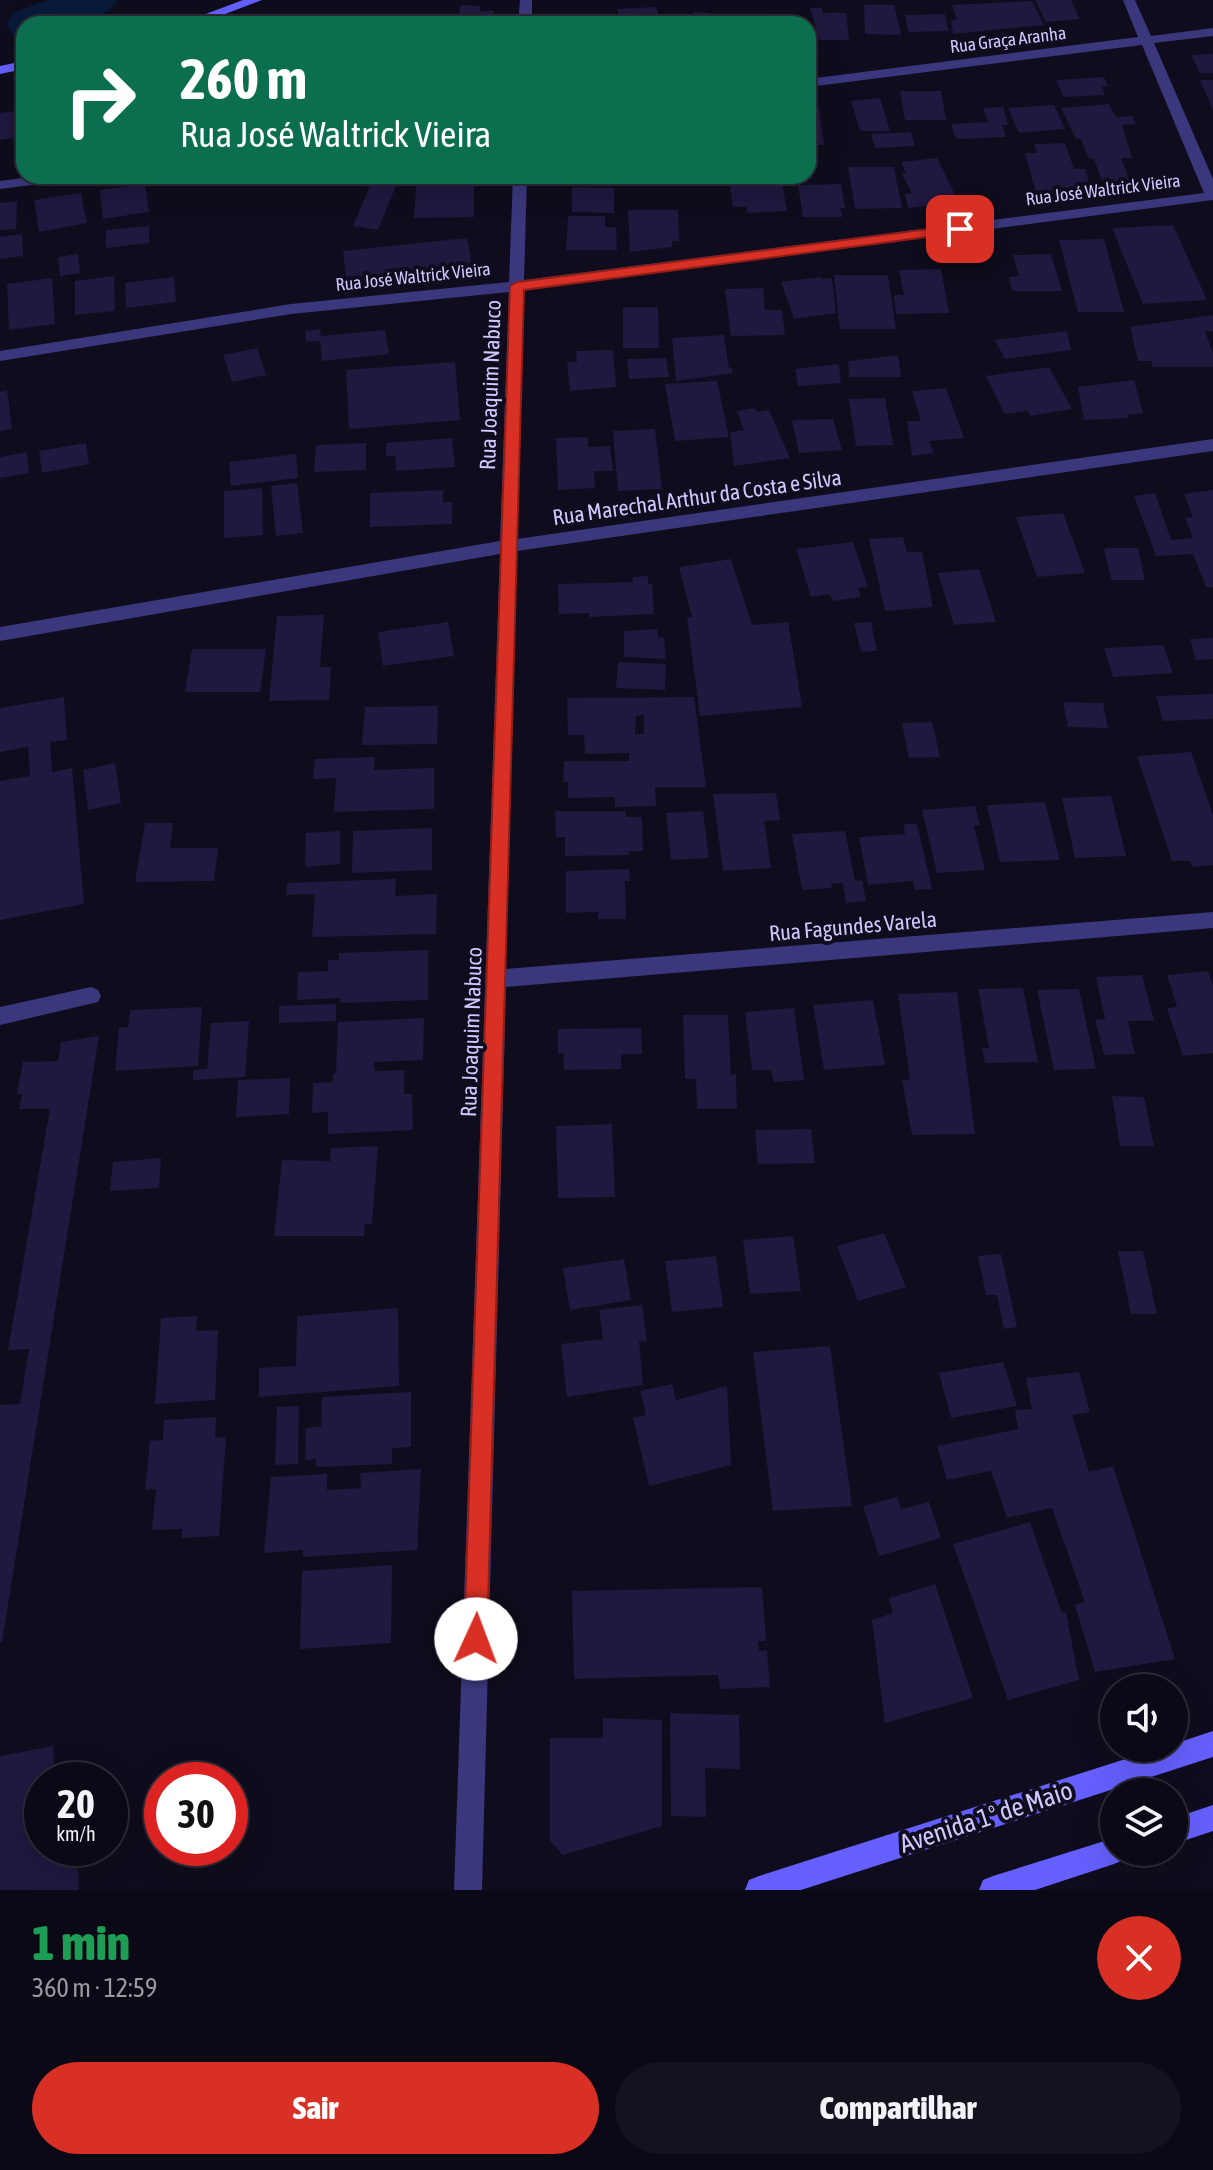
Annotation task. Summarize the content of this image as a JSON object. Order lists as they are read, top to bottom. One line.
{"streets":{"main road":["Avenida 1º de Maio"],"street":["Rua Graça Aranha","Rua José Waltrick Vieira","Rua Joaquim Nabuco","Rua Marechal Arthur da Costa e Silva","Rua Fagundes Varela"]},"crossings":[["Rua José Waltrick Vieira","Rua Joaquim Nabuco"],["Rua Joaquim Nabuco","Rua Marechal Arthur da Costa e Silva"],["Rua Joaquim Nabuco","Rua Fagundes Varela"]],"page":{"turn":["260 m","Rua José Waltrick Vieira"],"speed":"20 km/h","limit":"30","heading":["1 min","360 m · 12:59"],"buttons":["Sair","Compartilhar"]}}
